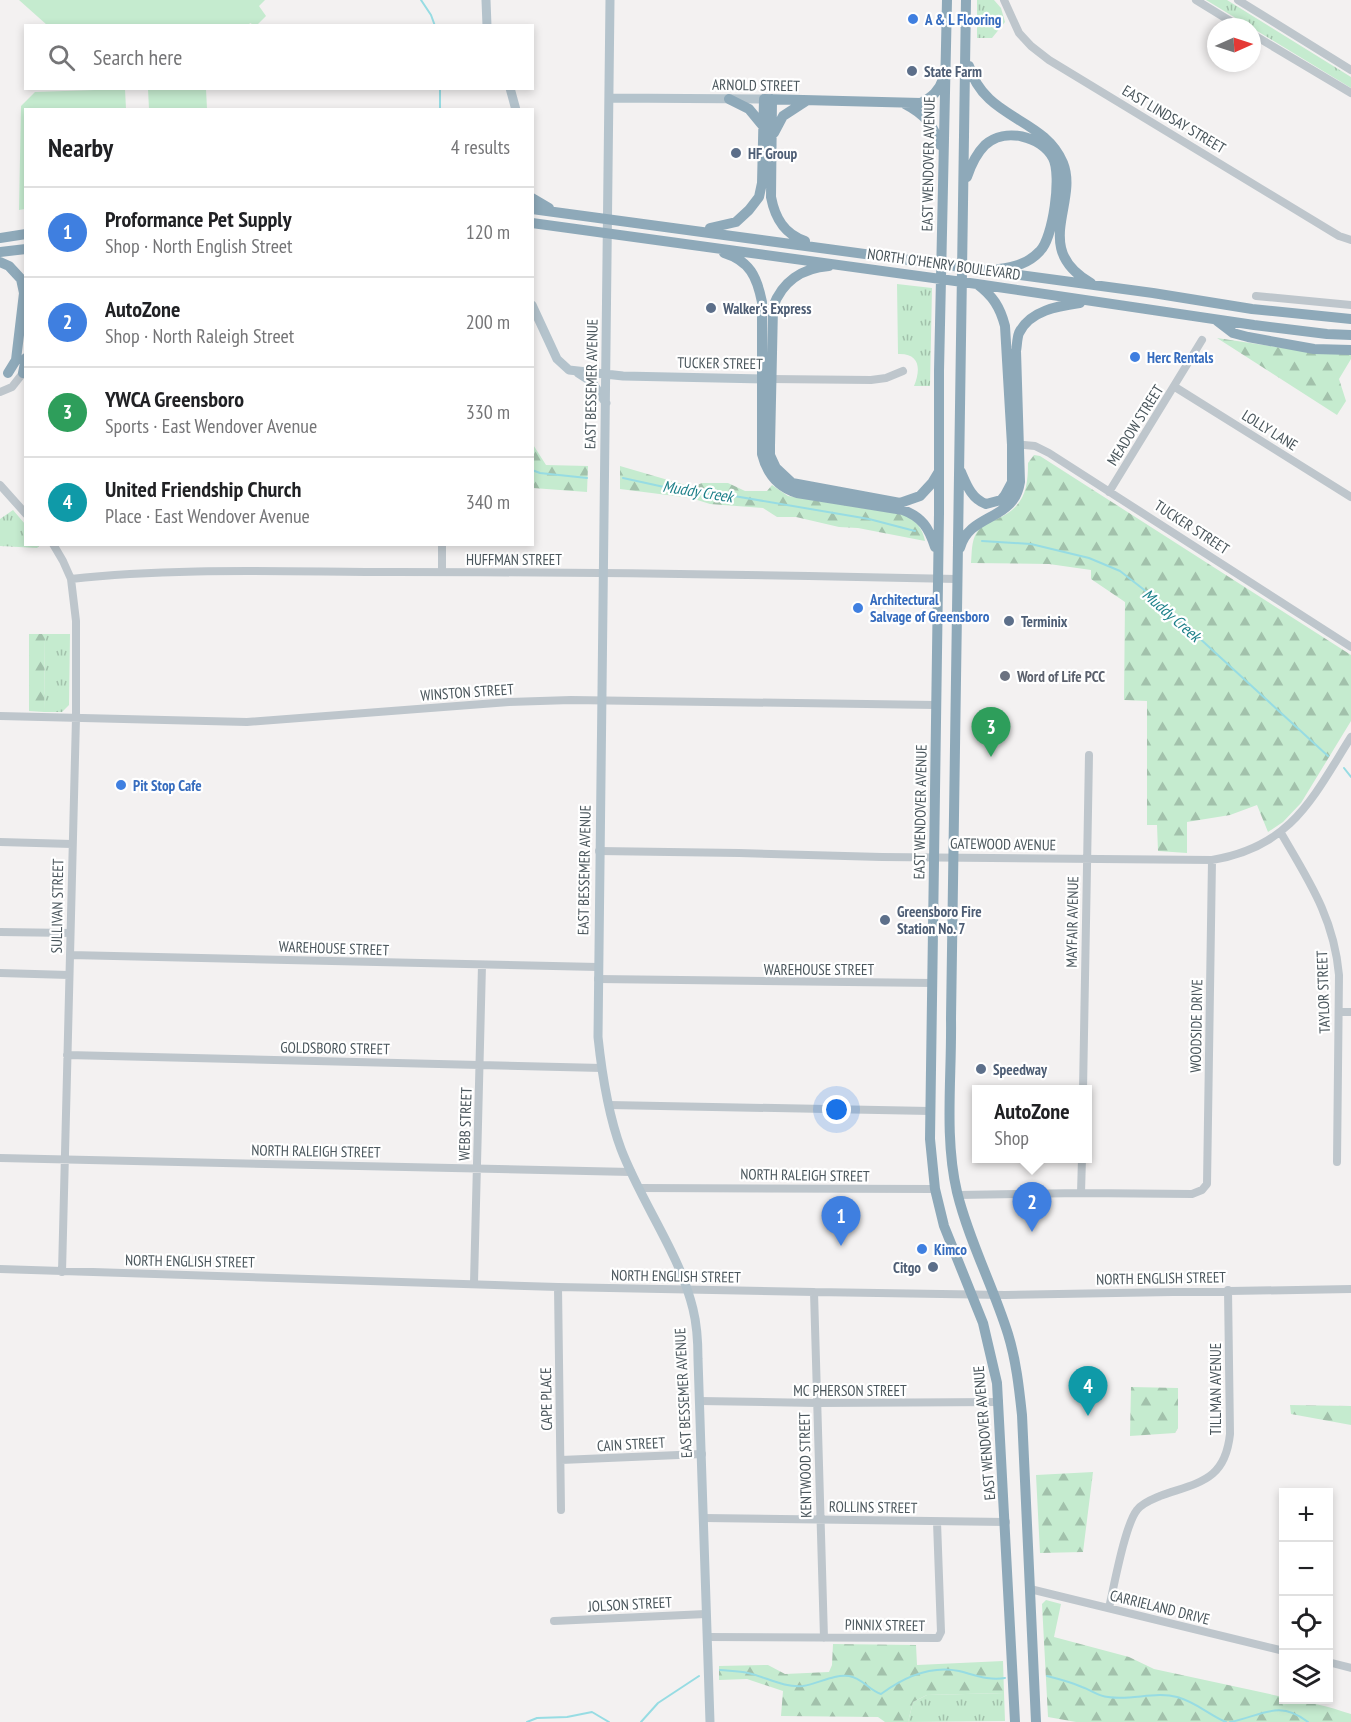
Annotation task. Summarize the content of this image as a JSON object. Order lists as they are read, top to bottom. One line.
{"streets":{"highway":["ARNOLD STREET","EAST WENDOVER AVENUE","NORTH O'HENRY BOULEVARD"],"main road":["TUCKER STREET","EAST BESSEMER AVENUE"],"street":["EAST LINDSAY STREET","MEADOW STREET","LOLLY LANE","HUFFMAN STREET","WINSTON STREET","GATEWOOD AVENUE","SULLIVAN STREET","MAYFAIR AVENUE","WAREHOUSE STREET","TAYLOR STREET","WOODSIDE DRIVE","GOLDSBORO STREET","WEBB STREET","NORTH RALEIGH STREET","NORTH ENGLISH STREET","TILLMAN AVENUE","MC PHERSON STREET","CAPE PLACE","CAIN STREET","KENTWOOD STREET","ROLLINS STREET","JOLSON STREET","CARRIELAND DRIVE","PINNIX STREET"]},"crossings":[["ARNOLD STREET","EAST WENDOVER AVENUE"],["ARNOLD STREET","EAST BESSEMER AVENUE"],["EAST WENDOVER AVENUE","HUFFMAN STREET"],["EAST WENDOVER AVENUE","WINSTON STREET"],["EAST WENDOVER AVENUE","GATEWOOD AVENUE"],["EAST WENDOVER AVENUE","WAREHOUSE STREET"],["EAST WENDOVER AVENUE","NORTH RALEIGH STREET"],["EAST WENDOVER AVENUE","NORTH ENGLISH STREET"],["EAST WENDOVER AVENUE","MC PHERSON STREET"],["EAST WENDOVER AVENUE","ROLLINS STREET"],["TUCKER STREET","EAST BESSEMER AVENUE"],["TUCKER STREET","MEADOW STREET"],["EAST BESSEMER AVENUE","HUFFMAN STREET"],["EAST BESSEMER AVENUE","WINSTON STREET"],["EAST BESSEMER AVENUE","GATEWOOD AVENUE"],["EAST BESSEMER AVENUE","WAREHOUSE STREET"],["EAST BESSEMER AVENUE","GOLDSBORO STREET"],["EAST BESSEMER AVENUE","NORTH RALEIGH STREET"],["EAST BESSEMER AVENUE","NORTH ENGLISH STREET"],["EAST BESSEMER AVENUE","MC PHERSON STREET"],["EAST BESSEMER AVENUE","CAIN STREET"],["EAST BESSEMER AVENUE","ROLLINS STREET"],["EAST BESSEMER AVENUE","JOLSON STREET"],["MEADOW STREET","LOLLY LANE"],["HUFFMAN STREET","SULLIVAN STREET"],["WINSTON STREET","SULLIVAN STREET"],["GATEWOOD AVENUE","MAYFAIR AVENUE"],["GATEWOOD AVENUE","TAYLOR STREET"],["GATEWOOD AVENUE","WOODSIDE DRIVE"],["SULLIVAN STREET","WAREHOUSE STREET"],["SULLIVAN STREET","GOLDSBORO STREET"],["SULLIVAN STREET","NORTH RALEIGH STREET"],["SULLIVAN STREET","NORTH ENGLISH STREET"],["WAREHOUSE STREET","WEBB STREET"],["GOLDSBORO STREET","WEBB STREET"],["WEBB STREET","NORTH RALEIGH STREET"],["WEBB STREET","NORTH ENGLISH STREET"],["NORTH ENGLISH STREET","TILLMAN AVENUE"],["NORTH ENGLISH STREET","CAPE PLACE"],["NORTH ENGLISH STREET","KENTWOOD STREET"],["TILLMAN AVENUE","CARRIELAND DRIVE"],["MC PHERSON STREET","KENTWOOD STREET"],["CAPE PLACE","CAIN STREET"],["KENTWOOD STREET","ROLLINS STREET"],["KENTWOOD STREET","PINNIX STREET"],["ROLLINS STREET","PINNIX STREET"]],"water":["Muddy Creek"],"places":["A & L Flooring","State Farm","HF Group","Walker's Express","Herc Rentals","Architectural Salvage of Greensboro","Terminix","Word of Life PCC","Pit Stop Cafe","Greensboro Fire Station No. 7","Speedway","Kimco","Citgo"],"north":"right","page":{"search":"Search here","heading":["Nearby","4 results"],"list":[{"mark":"1","name":"Proformance Pet Supply","note":"Shop · North English Street","value":"120 m"},{"mark":"2","name":"AutoZone","note":"Shop · North Raleigh Street","value":"200 m"},{"mark":"3","name":"YWCA Greensboro","note":"Sports · East Wendover Avenue","value":"330 m"},{"mark":"4","name":"United Friendship Church","note":"Place · East Wendover Avenue","value":"340 m"}],"pins":["3","2","1","4"],"popup":["AutoZone","Shop"],"map_buttons":["+","−"]}}
